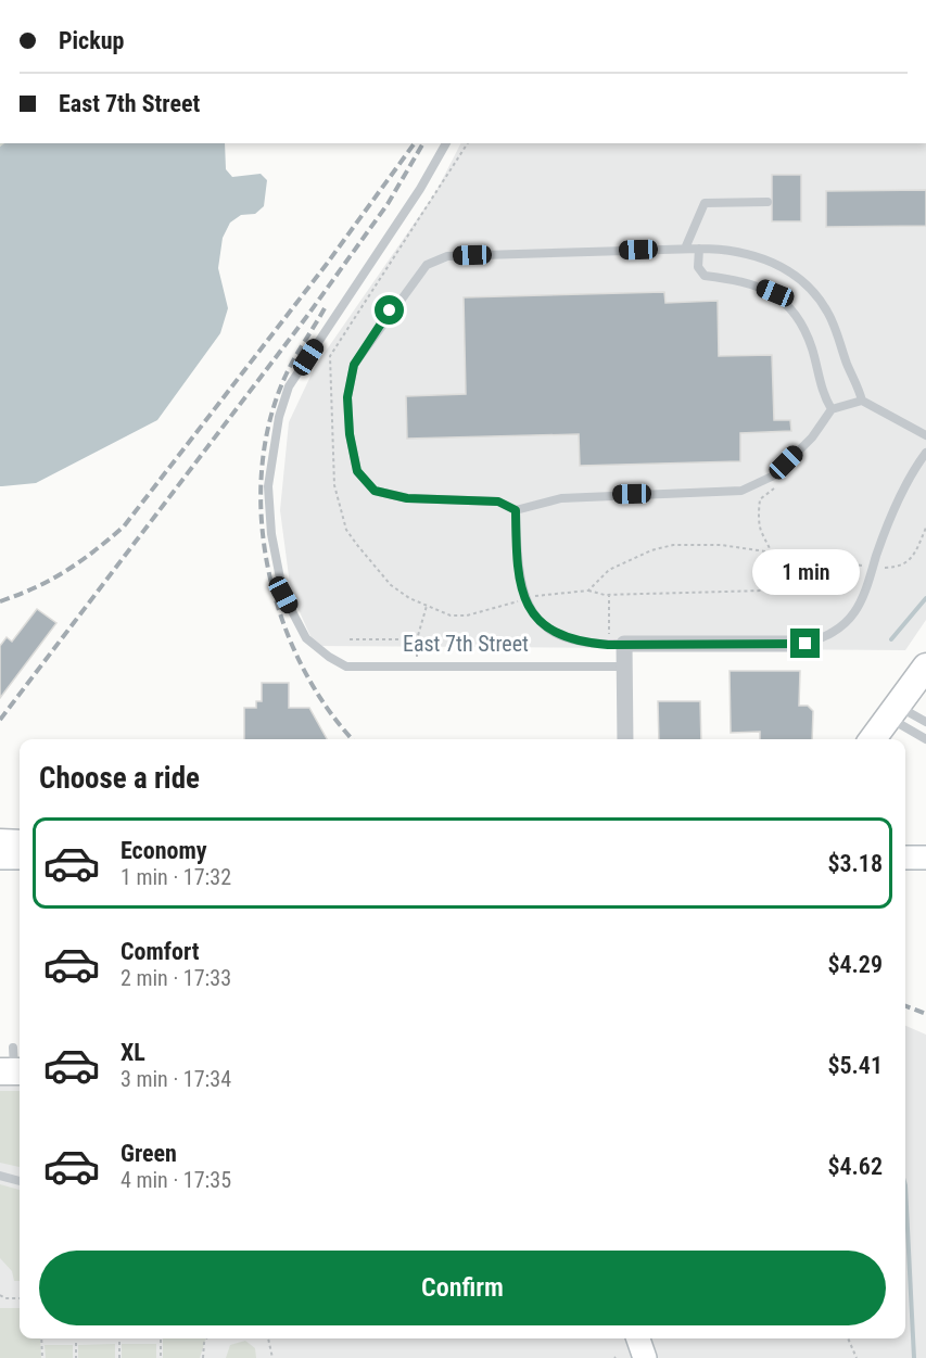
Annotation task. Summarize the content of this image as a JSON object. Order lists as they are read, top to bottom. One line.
{"streets":{"lane":["East 7th Street"]},"page":{"banner":["Pickup","East 7th Street"],"bubble":"1 min","heading":"Choose a ride","list":[{"name":"Economy","note":"1 min · 17:32","value":"$3.18"},{"name":"Comfort","note":"2 min · 17:33","value":"$4.29"},{"name":"XL","note":"3 min · 17:34","value":"$5.41"},{"name":"Green","note":"4 min · 17:35","value":"$4.62"}],"buttons":"Confirm"}}
